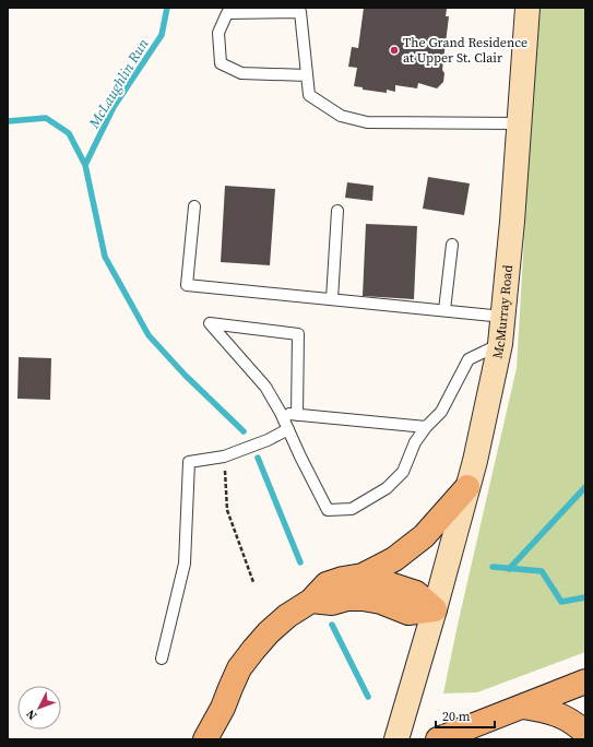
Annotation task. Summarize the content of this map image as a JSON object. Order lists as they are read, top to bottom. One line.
{"streets":{"main road":["McMurray Road"]},"water":["McLaughlin Run"],"places":["The Grand Residence at Upper St. Clair"],"scale_bar":"20 m","north":"bottom left"}
